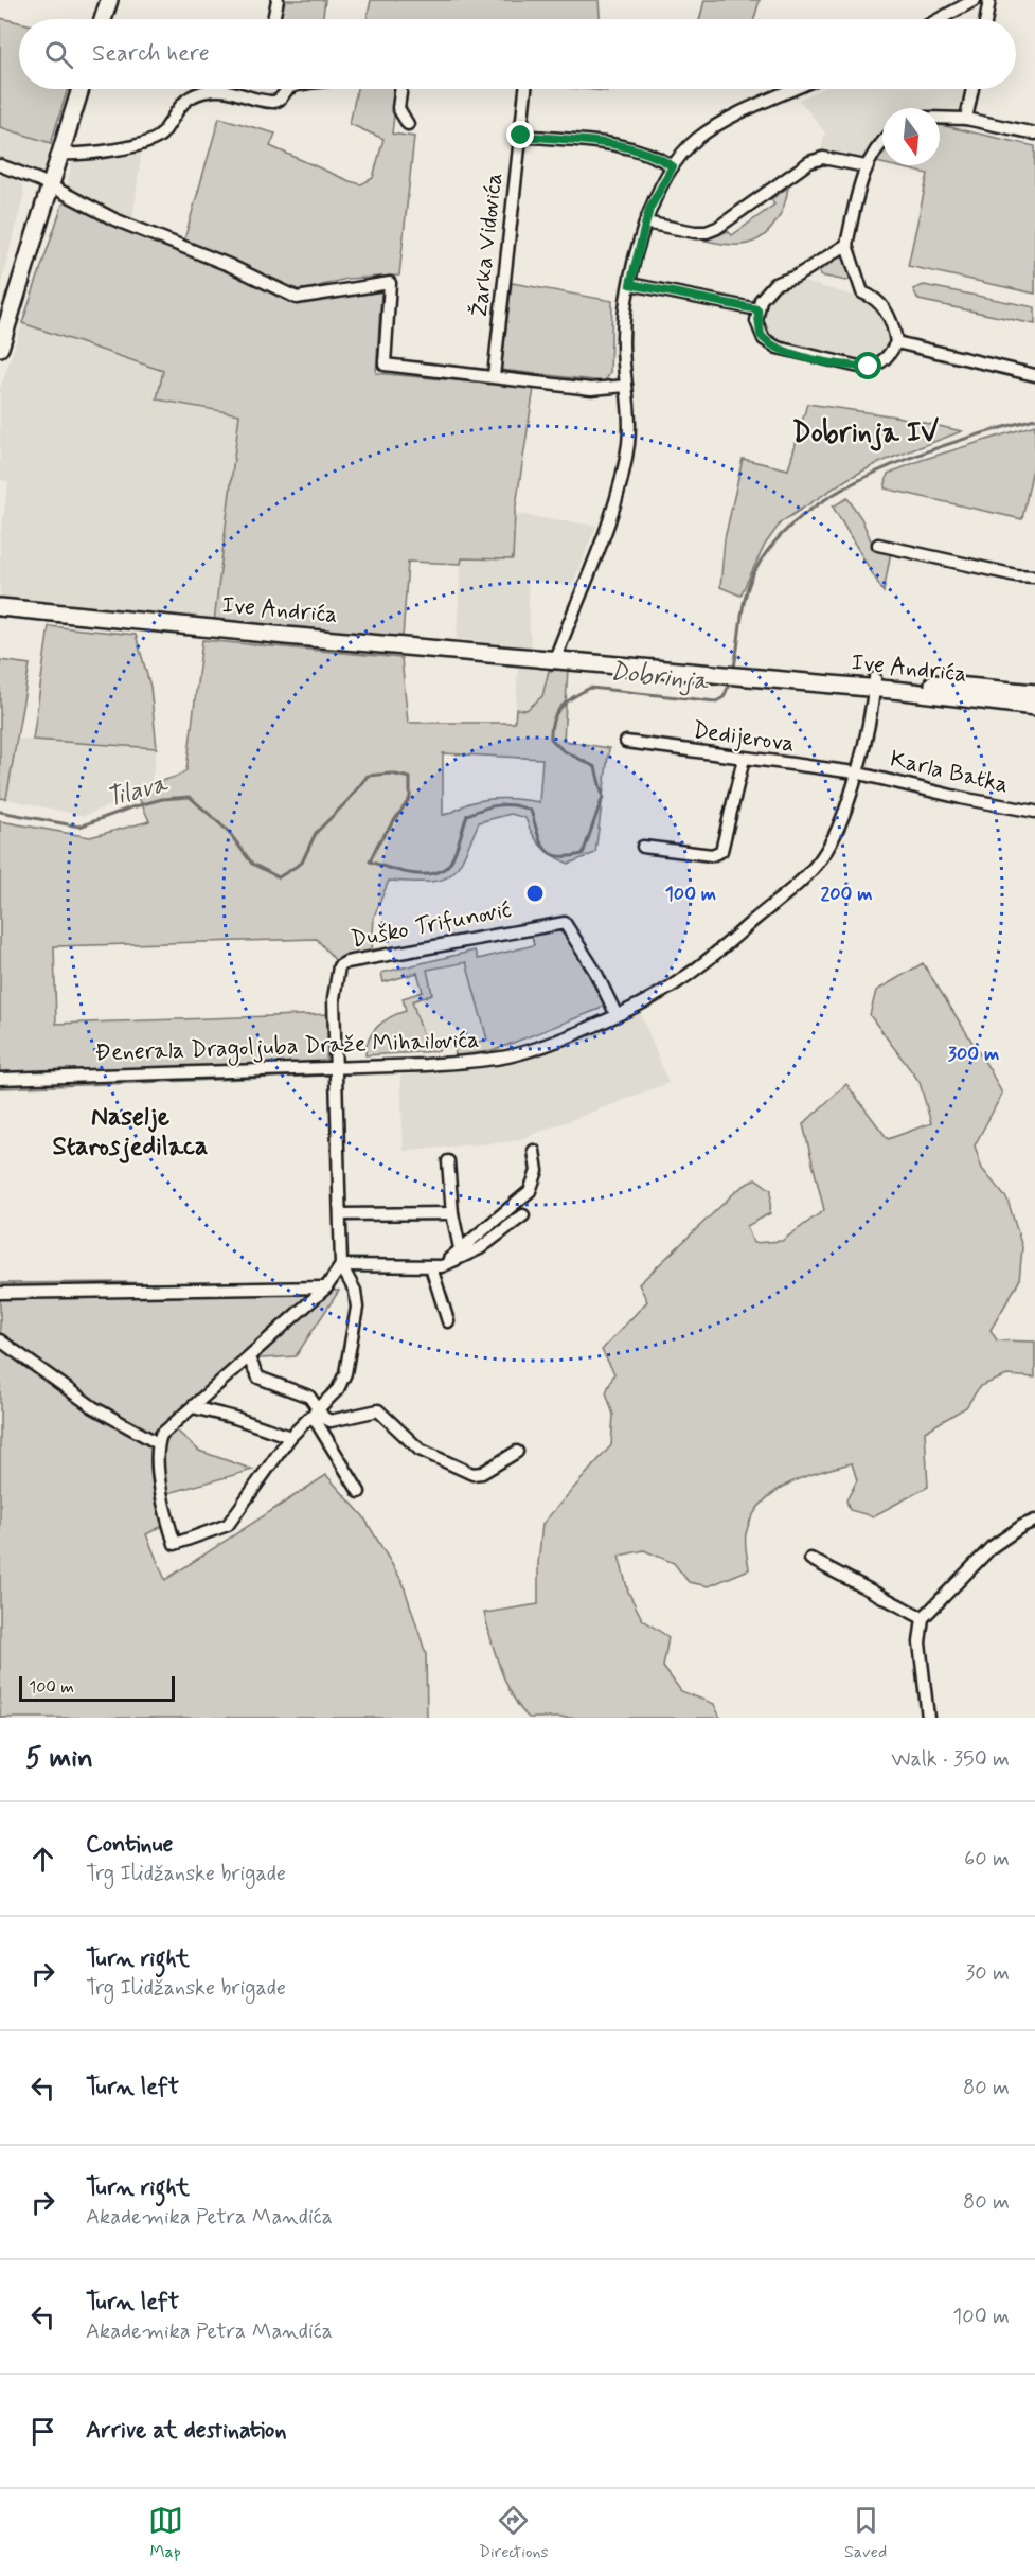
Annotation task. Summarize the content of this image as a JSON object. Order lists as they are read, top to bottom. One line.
{"streets":{"main road":["Ive Andrića"],"street":["Žarka Vidovića","Dedijerova","Karla Batka","Duško Trifunović","Đenerala Dragoljuba Draže Mihailovića"]},"crossings":[["Ive Andrića","Đenerala Dragoljuba Draže Mihailovića"],["Dedijerova","Karla Batka"],["Dedijerova","Đenerala Dragoljuba Draže Mihailovića"],["Karla Batka","Đenerala Dragoljuba Draže Mihailovića"],["Duško Trifunović","Đenerala Dragoljuba Draže Mihailovića"]],"districts":["Dobrinja IV","Naselje Starosjedilaca"],"water":["Dobrinja","Tilava"],"scale_bar":"100 m","north":"bottom","page":{"search":"Search here","scale":"100 m","heading":["5 min","Walk · 350 m"],"list":[["Continue","Trg Ilidžanske brigade","60 m"],["Turn right","Trg Ilidžanske brigade","30 m"],["Turn left","80 m"],["Turn right","Akademika Petra Mandića","80 m"],["Turn left","Akademika Petra Mandića","100 m"],"Arrive at destination"],"nav":["Map","Directions","Saved"]},"rings":["100 m","200 m","300 m"]}
